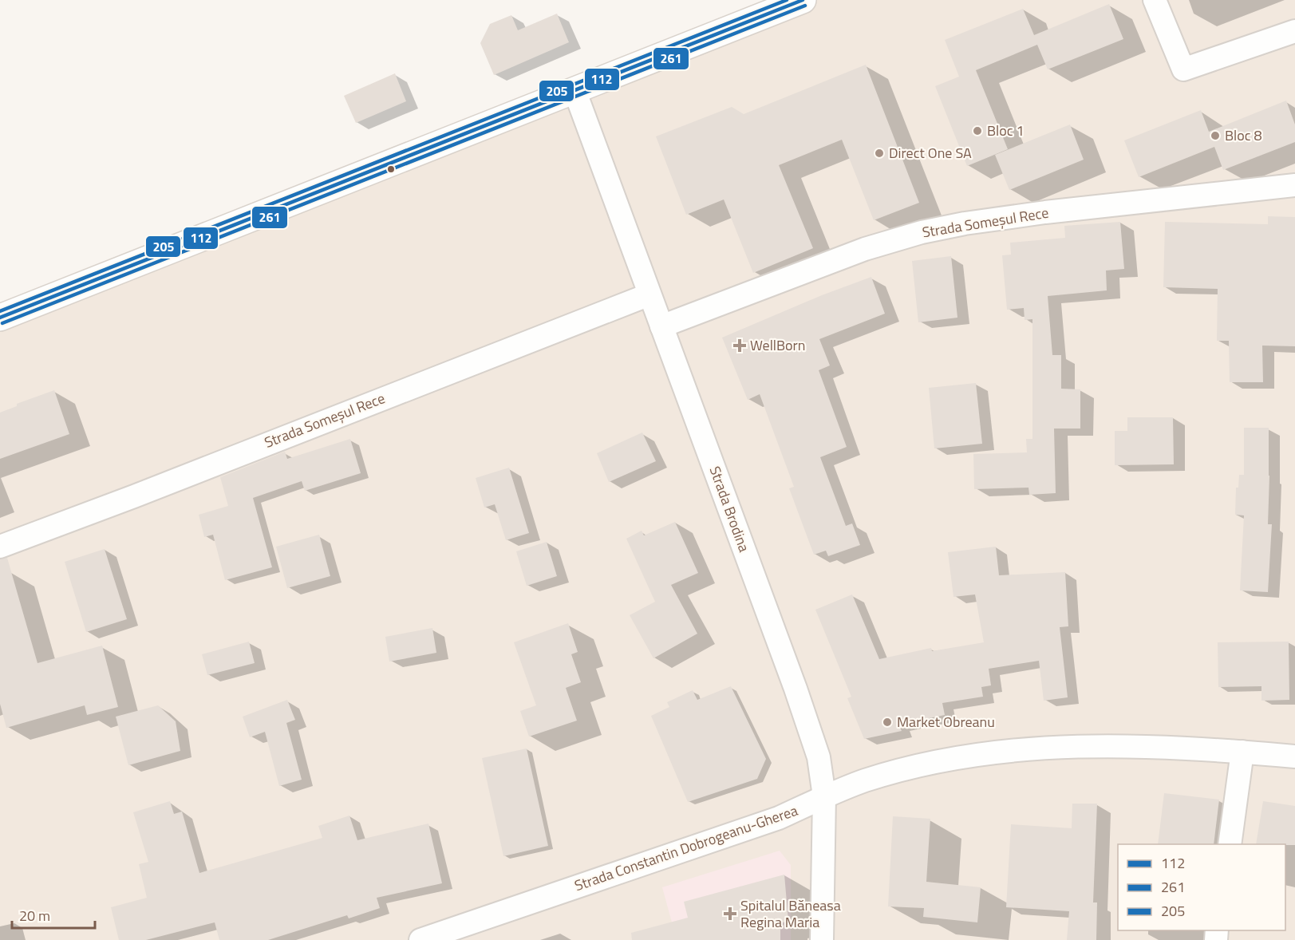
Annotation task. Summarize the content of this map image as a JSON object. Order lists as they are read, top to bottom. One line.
{"streets":{"street":["Strada Someșul Rece","Strada Brodina","Strada Constantin Dobrogeanu-Gherea"]},"crossings":[["Strada Someșul Rece","Strada Brodina"],["Strada Brodina","Strada Constantin Dobrogeanu-Gherea"]],"places":{"other":["Bloc 1","Bloc 8","Direct One SA","Market Obreanu"],"health":["WellBorn","Spitalul Băneasa Regina Maria"]},"lines":["transit line 112","transit line 205","transit line 261"],"legend":["112","261","205"],"scale_bar":"20 m"}
